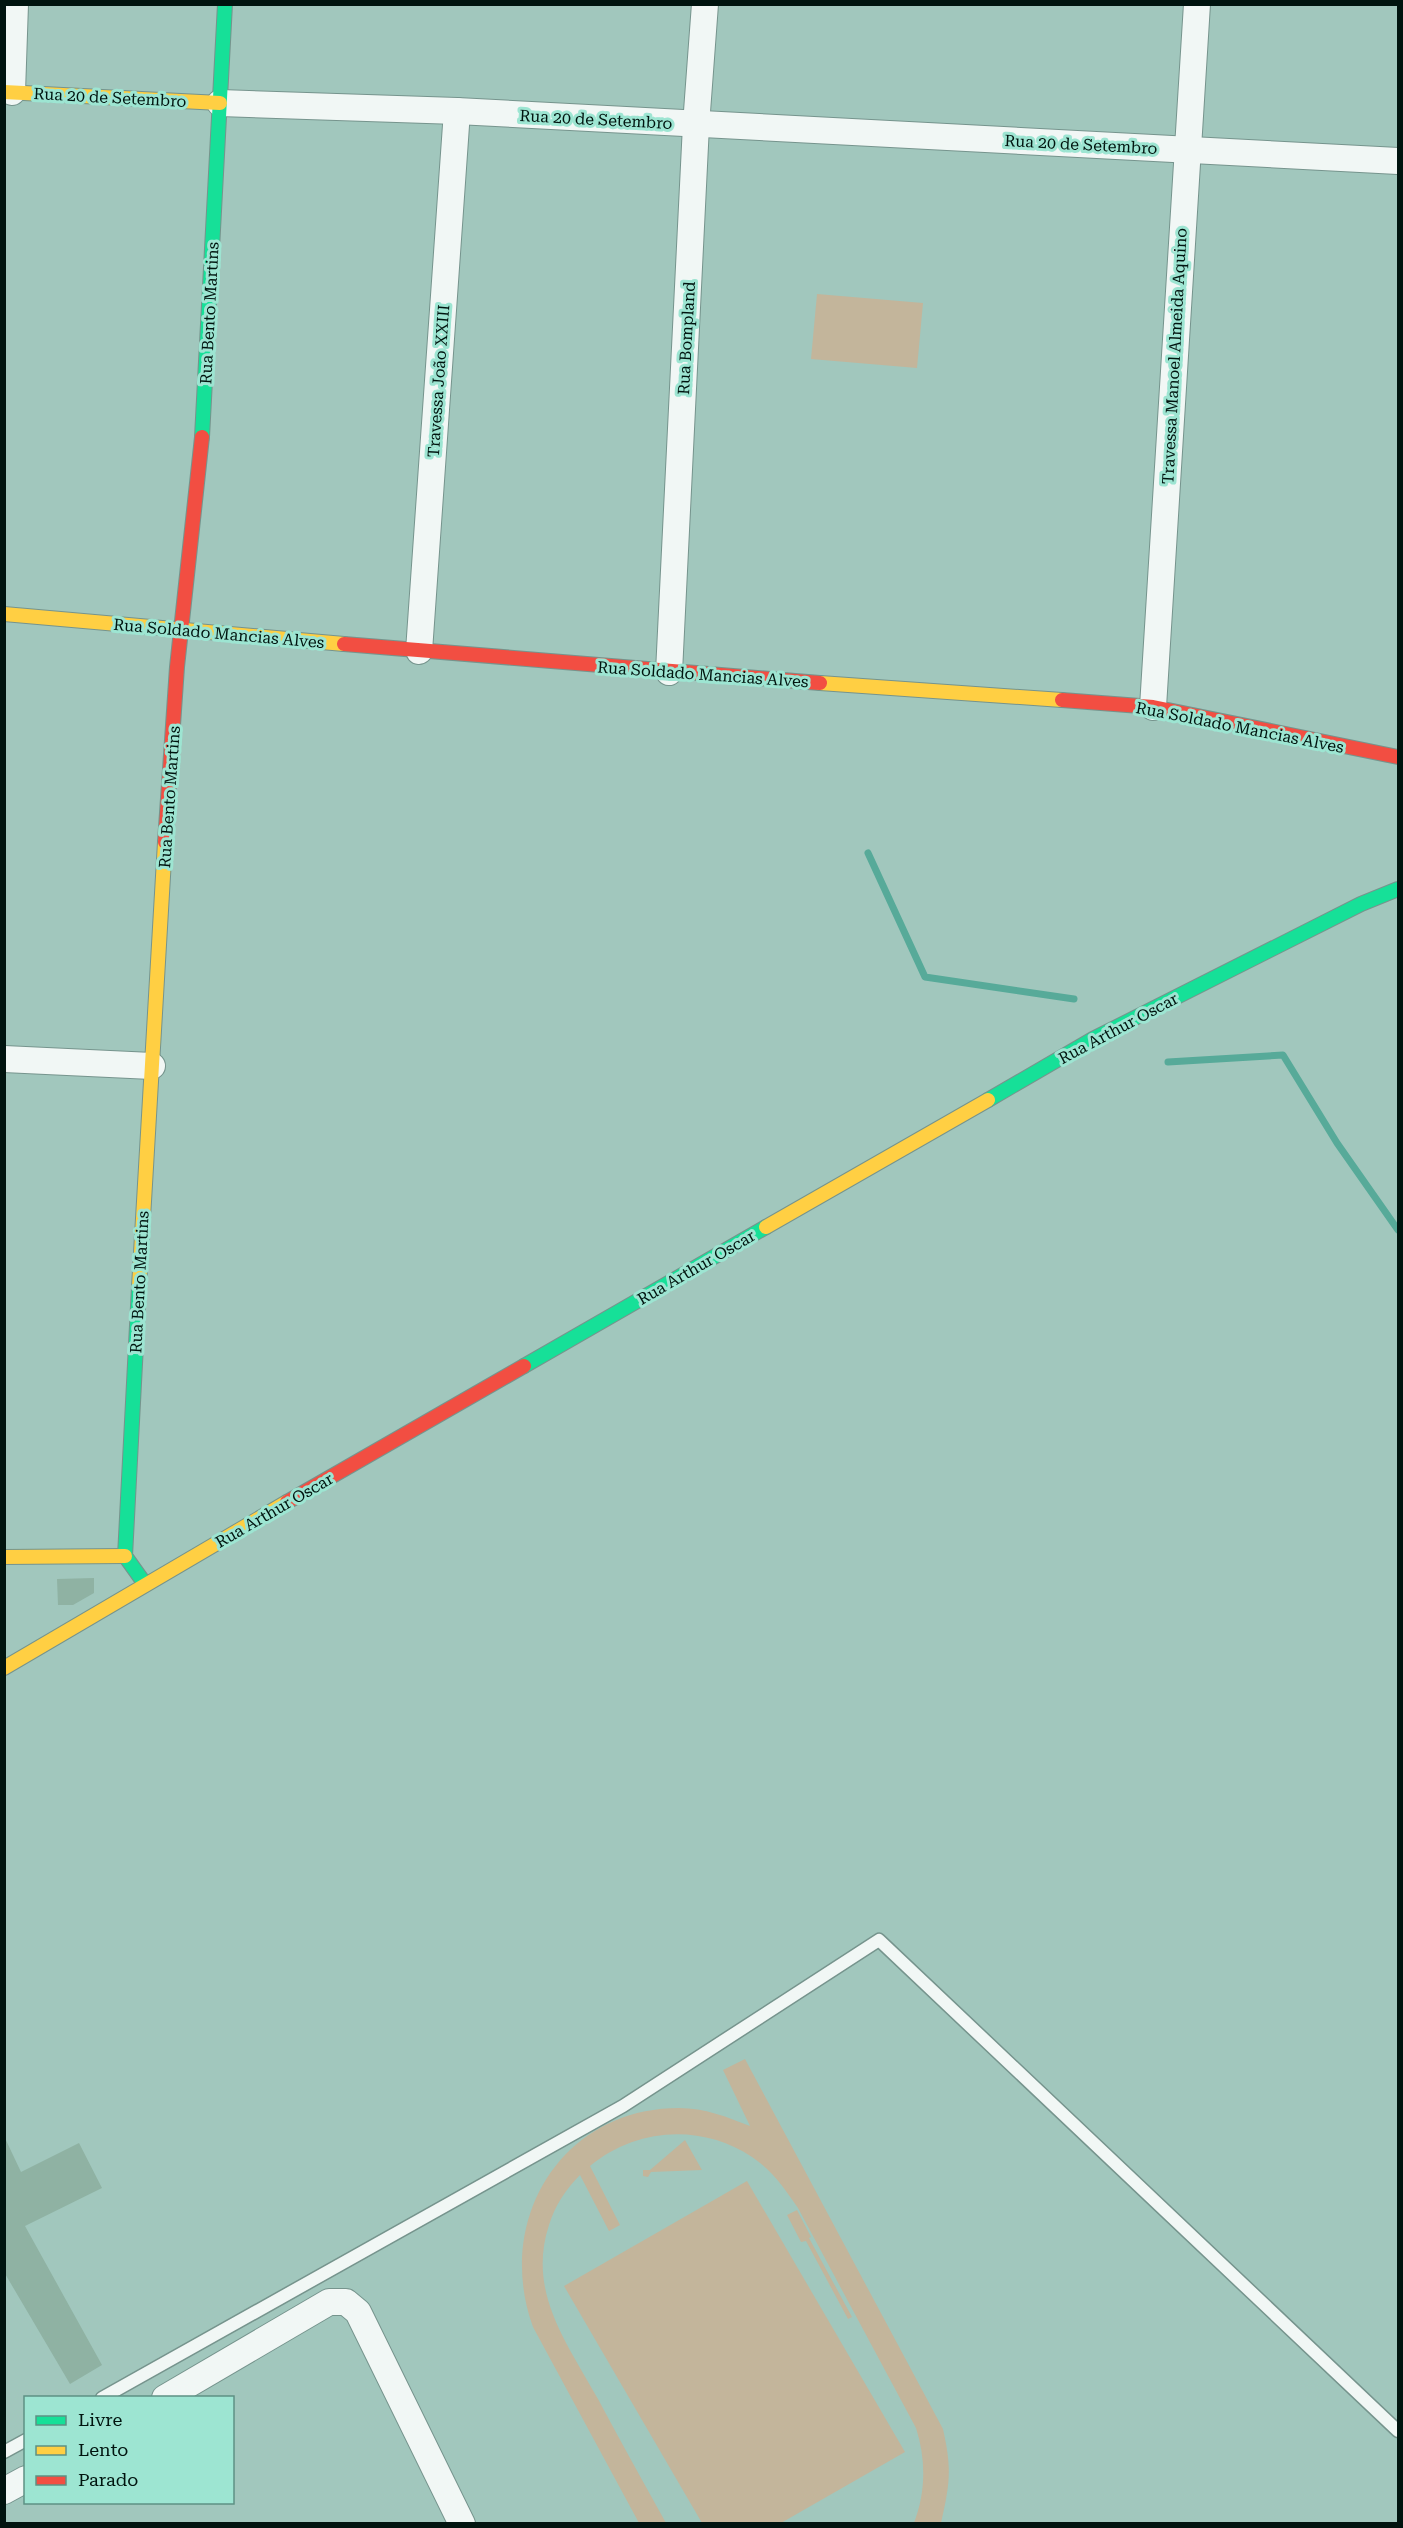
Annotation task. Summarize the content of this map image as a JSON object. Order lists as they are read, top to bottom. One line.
{"streets":{"street":["Rua 20 de Setembro","Rua Bento Martins","Rua Bompland","Travessa Manoel Almeida Aquino","Travessa João XXIII","Rua Soldado Mancias Alves","Rua Arthur Oscar"]},"crossings":[["Rua 20 de Setembro","Rua Bento Martins"],["Rua 20 de Setembro","Rua Bompland"],["Rua 20 de Setembro","Travessa Manoel Almeida Aquino"],["Rua 20 de Setembro","Travessa João XXIII"],["Rua Bento Martins","Rua Soldado Mancias Alves"],["Rua Bompland","Rua Soldado Mancias Alves"],["Travessa Manoel Almeida Aquino","Rua Soldado Mancias Alves"],["Travessa João XXIII","Rua Soldado Mancias Alves"]],"legend":["Livre","Lento","Parado"]}
